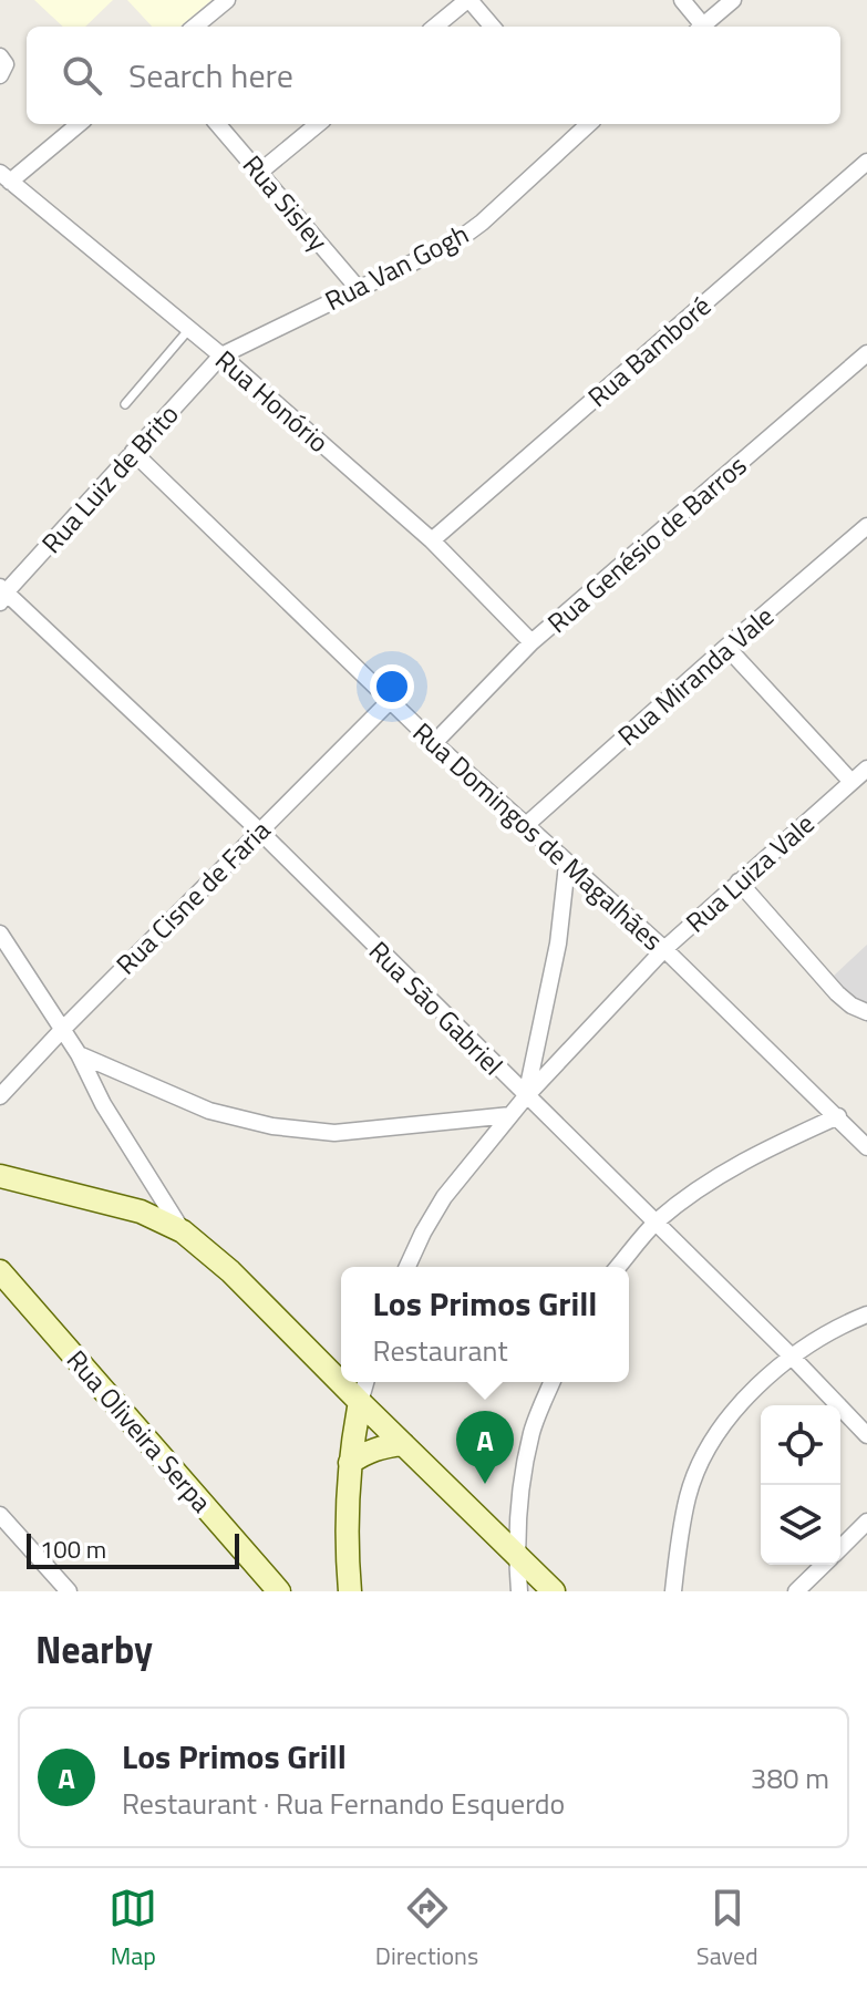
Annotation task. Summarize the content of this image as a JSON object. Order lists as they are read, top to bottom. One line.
{"streets":{"street":["Rua Sisley","Rua Van Gogh","Rua Bamboré","Rua Honório","Rua Luiz de Brito","Rua Genésio de Barros","Rua Miranda Vale","Rua Domingos de Magalhães","Rua Luiza Vale","Rua Cisne de Faria","Rua São Gabriel","Rua Oliveira Serpa"]},"crossings":[["Rua Sisley","Rua Van Gogh"],["Rua Van Gogh","Rua Honório"],["Rua Van Gogh","Rua Luiz de Brito"],["Rua Bamboré","Rua Honório"],["Rua Honório","Rua Luiz de Brito"],["Rua Honório","Rua Genésio de Barros"],["Rua Luiz de Brito","Rua Domingos de Magalhães"],["Rua Luiz de Brito","Rua São Gabriel"],["Rua Genésio de Barros","Rua Domingos de Magalhães"],["Rua Miranda Vale","Rua Domingos de Magalhães"],["Rua Domingos de Magalhães","Rua Luiza Vale"],["Rua Domingos de Magalhães","Rua Cisne de Faria"],["Rua Luiza Vale","Rua São Gabriel"],["Rua Cisne de Faria","Rua São Gabriel"]],"scale_bar":"100 m","page":{"search":"Search here","popup":["Los Primos Grill","Restaurant"],"pins":"A","scale":"100 m","heading":"Nearby","list":[{"mark":"A","name":"Los Primos Grill","note":"Restaurant · Rua Fernando Esquerdo","value":"380 m"}],"nav":["Map","Directions","Saved"]}}
